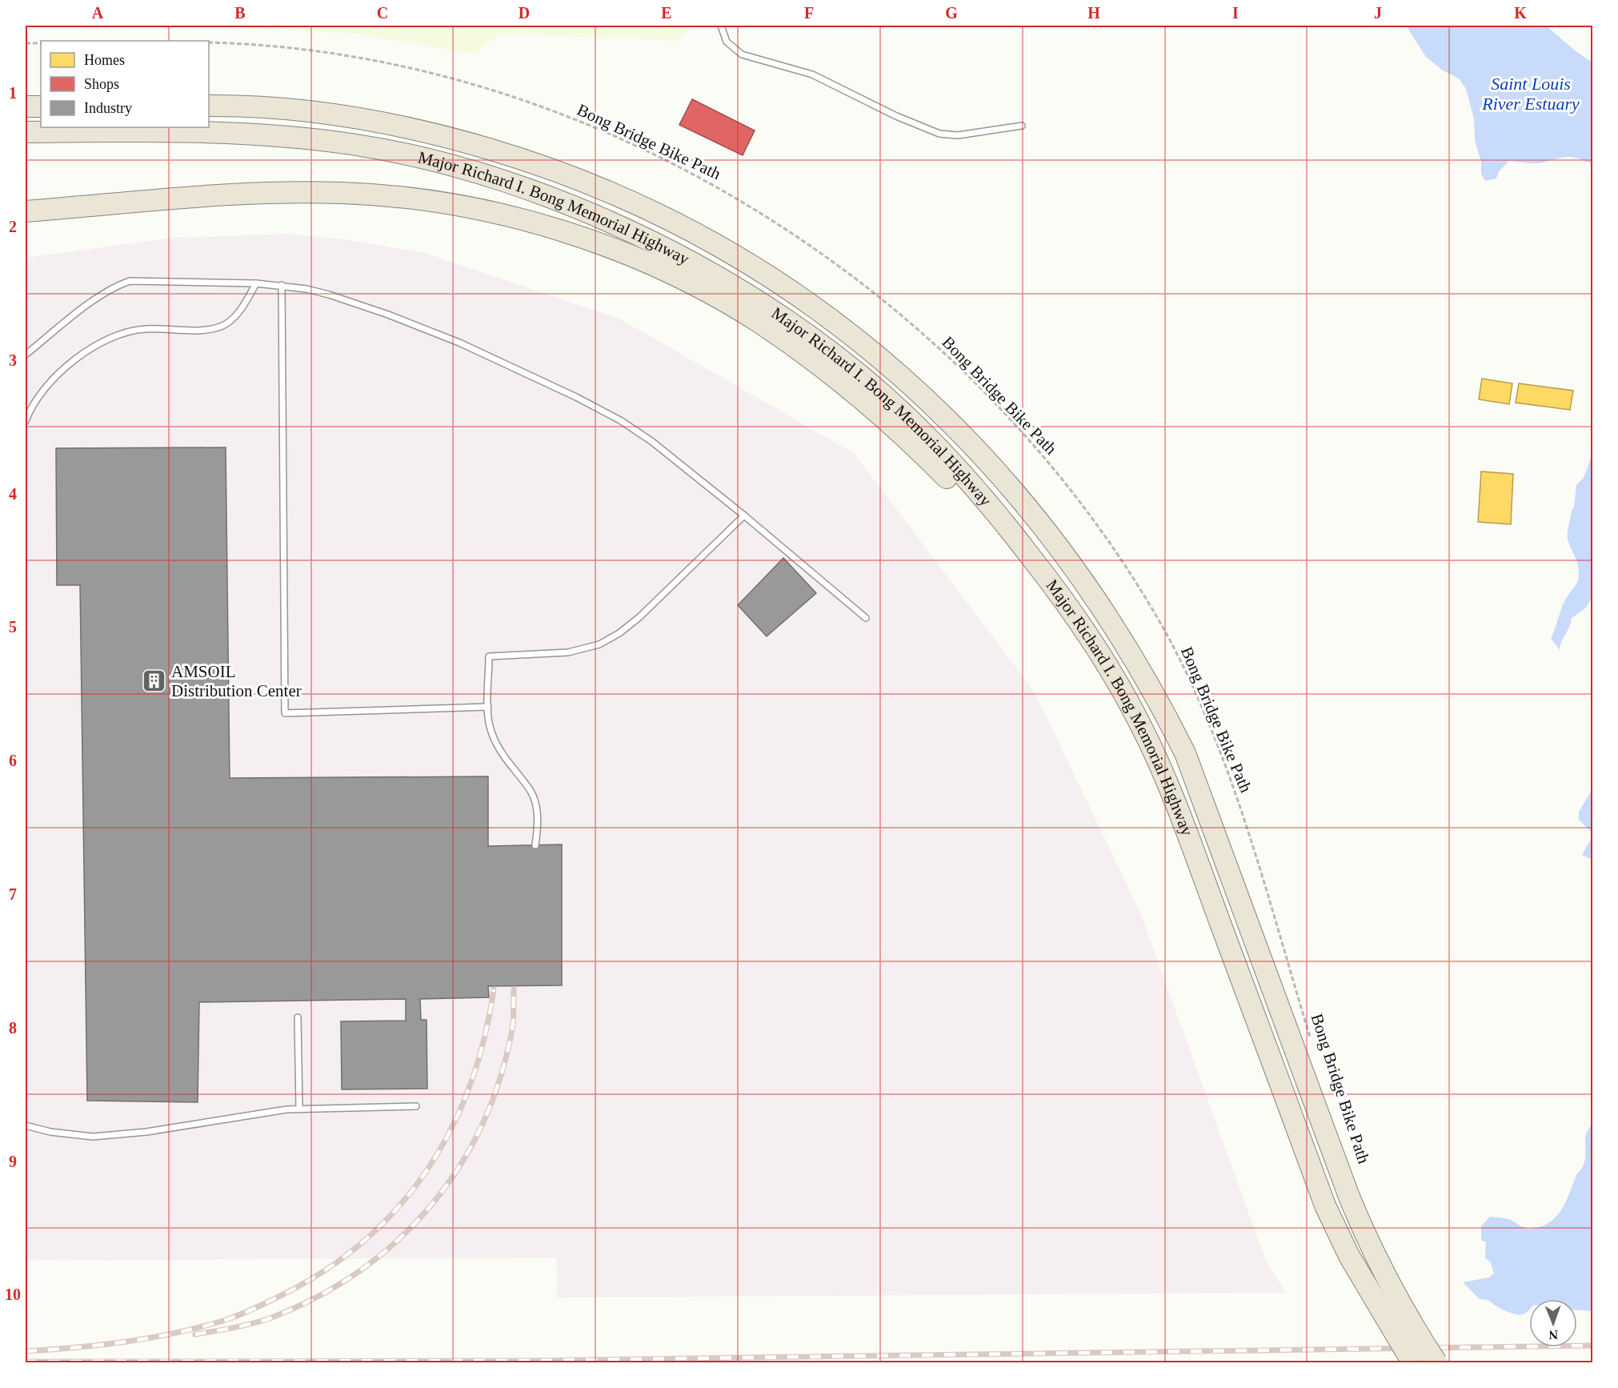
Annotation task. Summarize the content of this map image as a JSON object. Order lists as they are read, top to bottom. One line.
{"streets":{"highway":["Major Richard I. Bong Memorial Highway"],"path":["Bong Bridge Bike Path"]},"water":["Saint Louis River Estuary"],"places":{"building":["AMSOIL Distribution Center"]},"legend":["Homes","Shops","Industry"],"north":"bottom","grid":{"columns":["A","B","C","D","E","F","G","H","I","J","K"],"rows":["1","2","3","4","5","6","7","8","9","10"]}}
